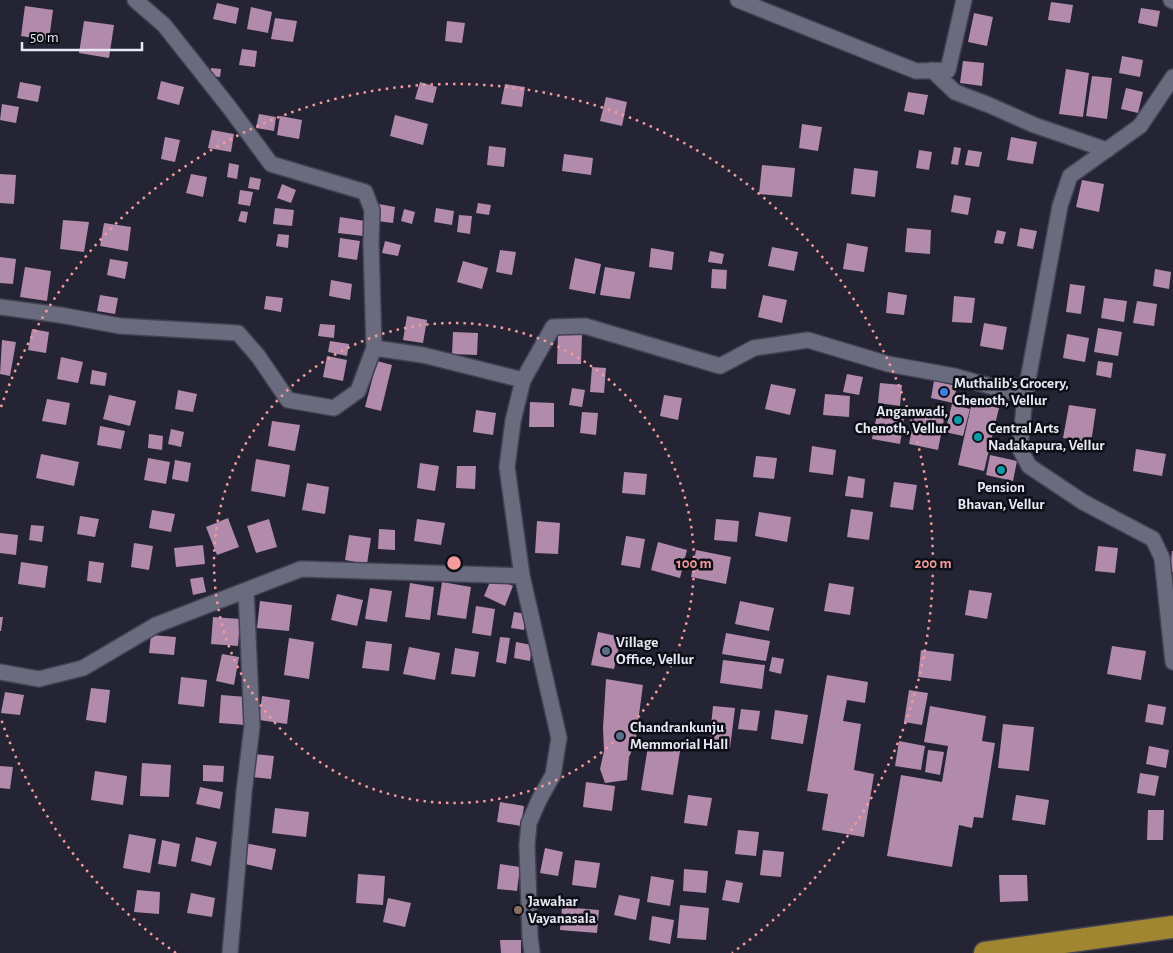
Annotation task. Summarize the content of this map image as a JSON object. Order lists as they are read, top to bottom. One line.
{"places":["Muthalib's Grocery, Chenoth, Vellur","Anganwadi, Chenoth, Vellur","Central Arts Nadakapura, Vellur","Pension Bhavan, Vellur","Village Office, Vellur","Chandrankunju Memmorial Hall","Jawahar Vayanasala"],"scale_bar":"50 m","rings":["100 m","200 m"]}
